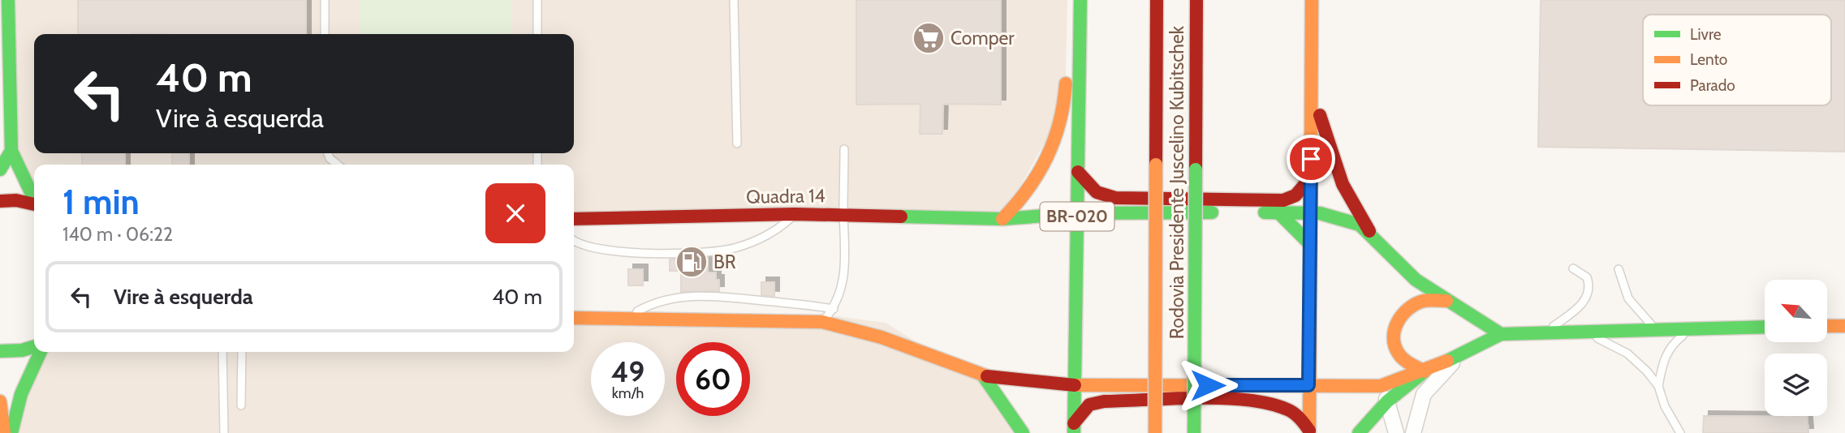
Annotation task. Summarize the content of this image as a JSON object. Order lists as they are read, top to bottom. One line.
{"streets":{"main road":["Rodovia Presidente Juscelino Kubitschek","Quadra 14","BR-020"]},"crossings":[["Quadra 14","BR-020"]],"places":{"supermarket":["Comper"],"fuel station":["BR"]},"legend":["Livre","Lento","Parado"],"north":"top left","page":{"turn":["40 m","Vire à esquerda"],"heading":["1 min","140 m · 06:22"],"list":[{"name":"Vire à esquerda","value":"40 m"}],"speed":"49 km/h","limit":"60"}}
